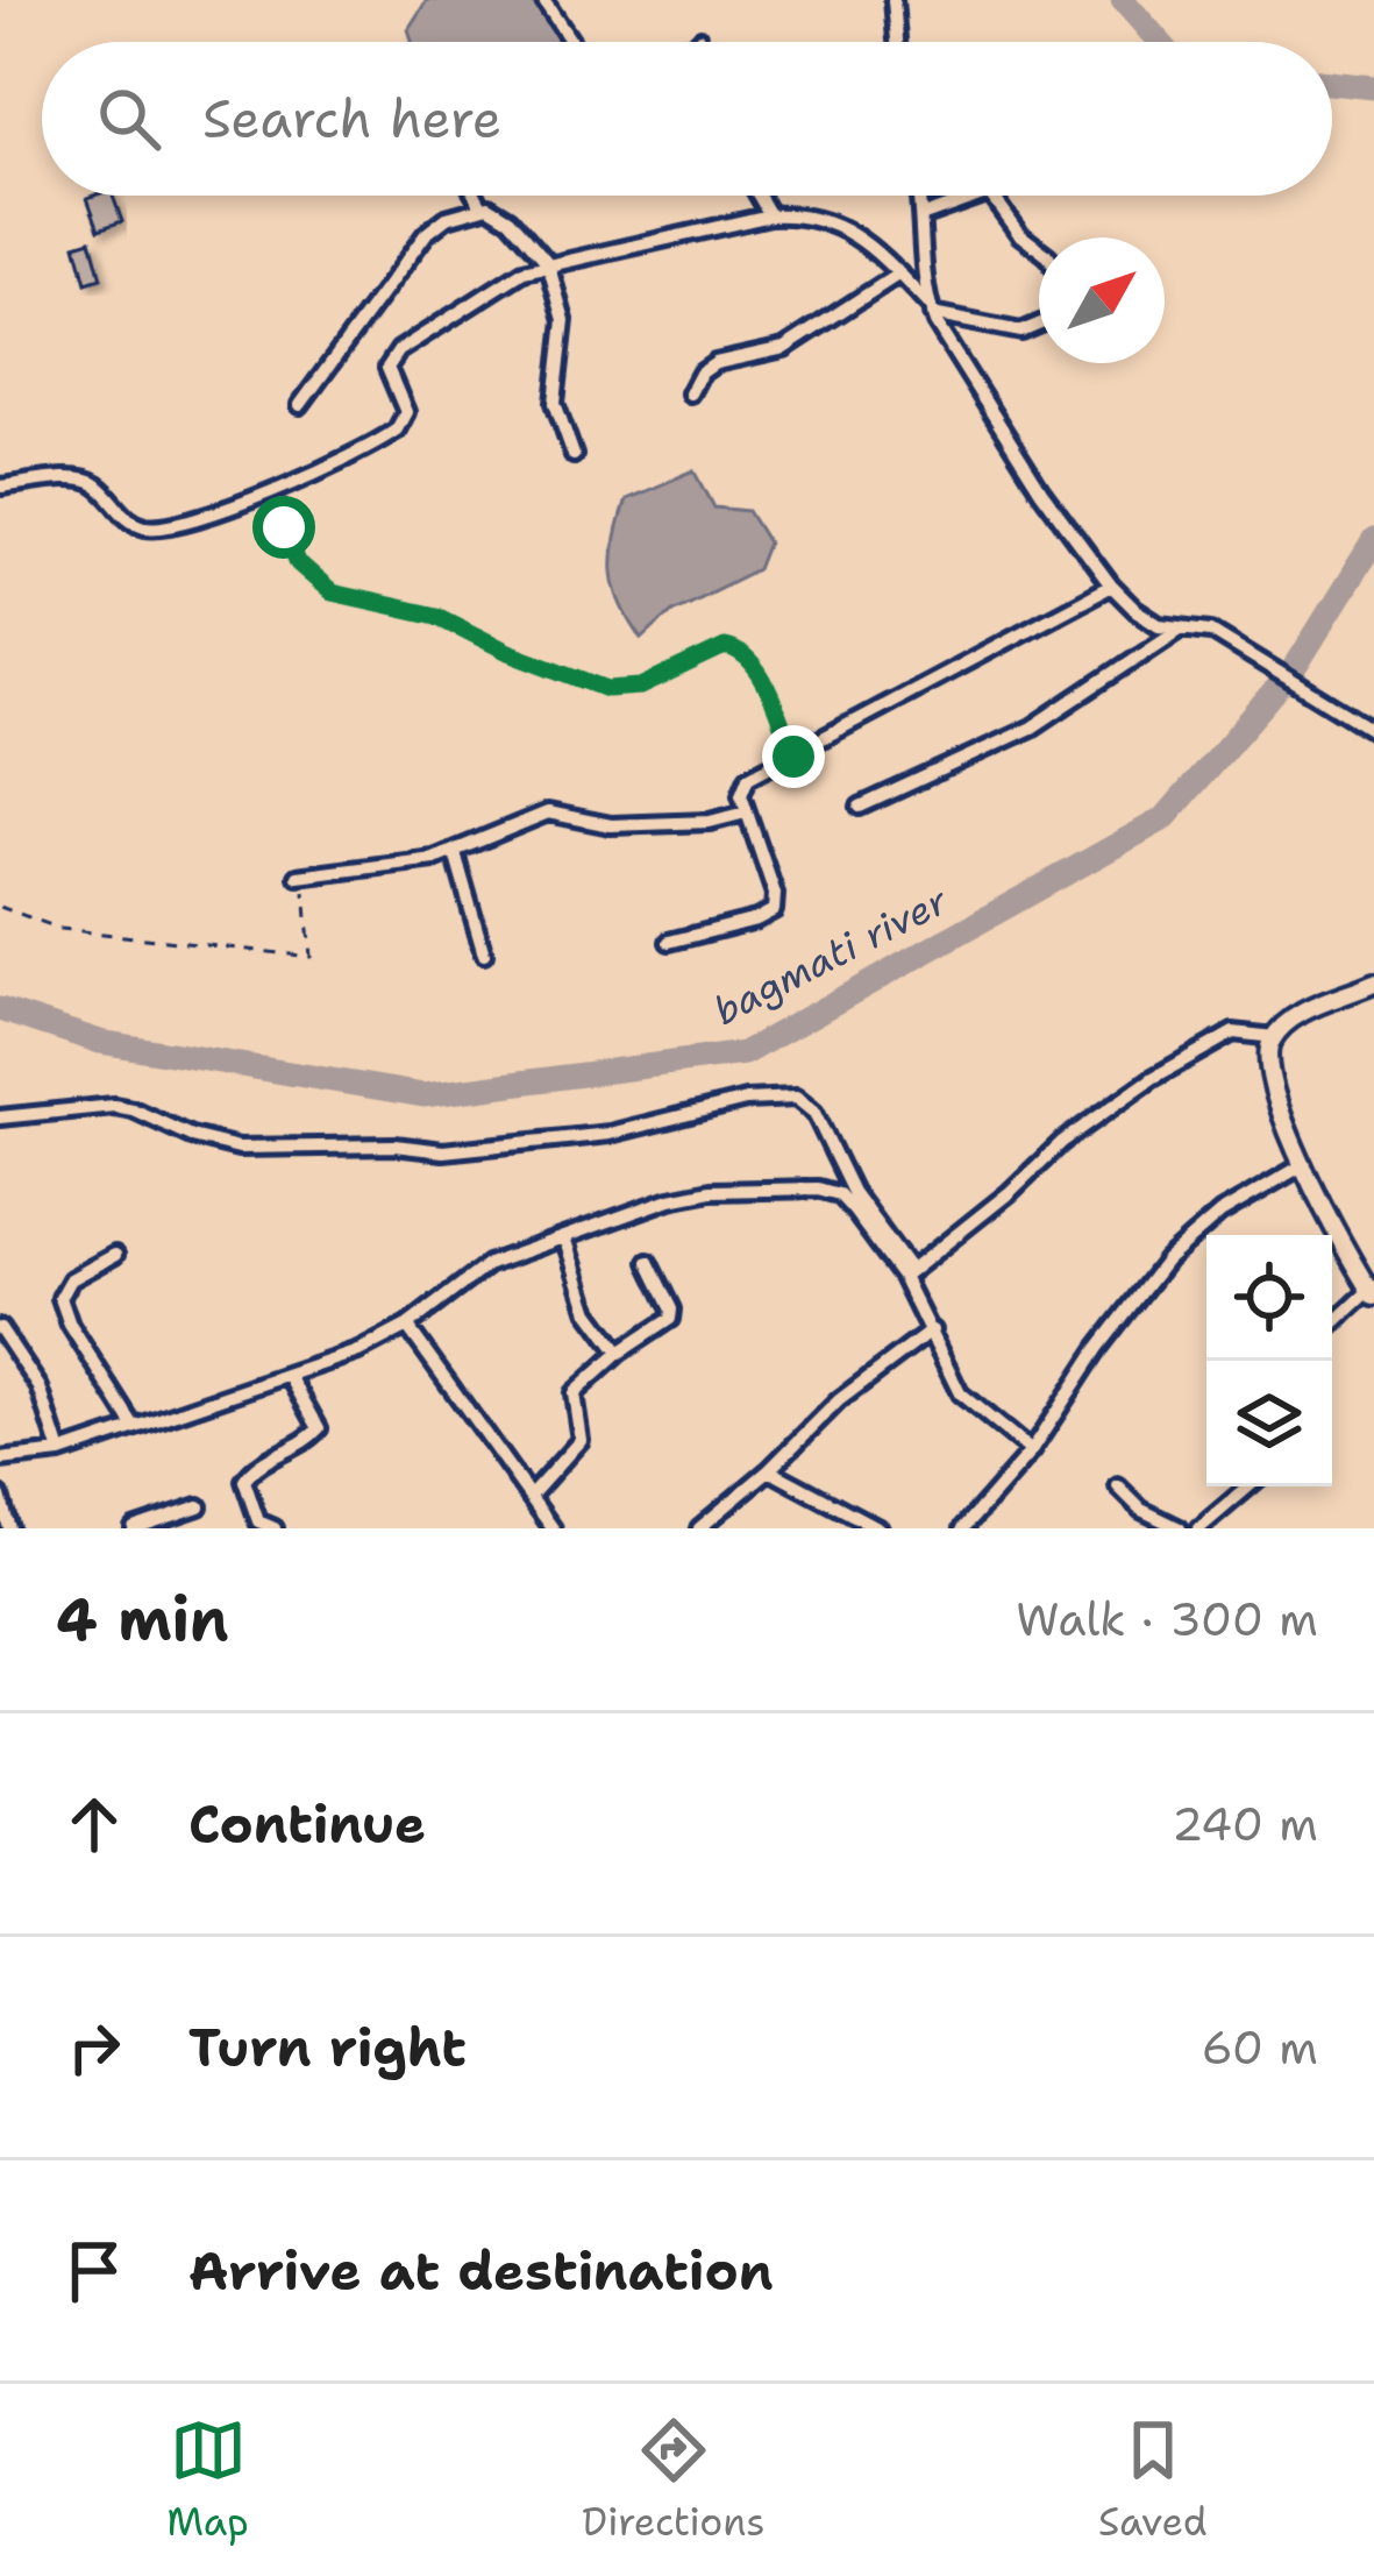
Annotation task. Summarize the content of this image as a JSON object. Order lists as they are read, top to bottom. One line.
{"water":["bagmati river"],"north":"top right","page":{"search":"Search here","heading":["4 min","Walk · 300 m"],"list":[["Continue","240 m"],["Turn right","60 m"],"Arrive at destination"],"nav":["Map","Directions","Saved"]}}
